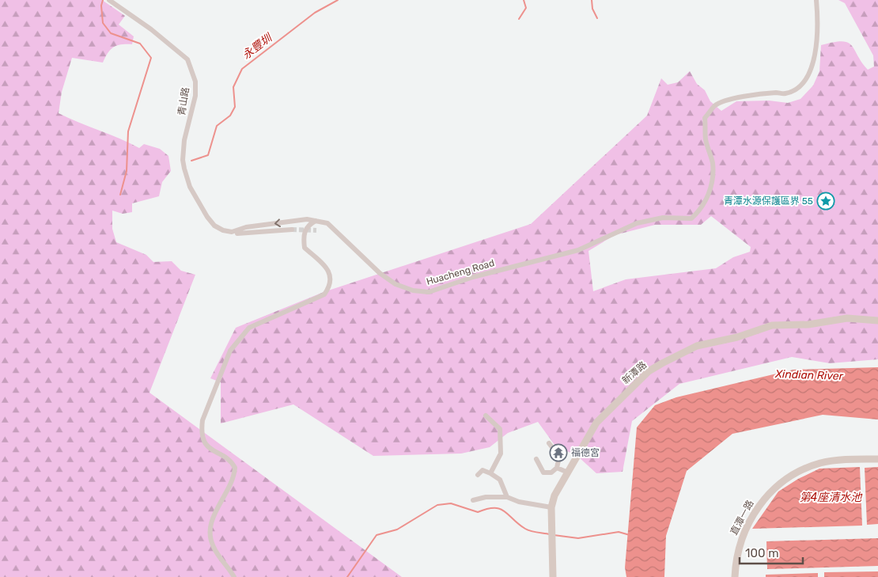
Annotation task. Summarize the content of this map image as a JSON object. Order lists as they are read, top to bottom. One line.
{"streets":{"street":["Huacheng Road","新潭路","直潭一路"]},"water":["永豐圳","Xindian River","第4座清水池"],"places":{"place":["青潭水源保護區界 55"],"temple":["福德宮"]},"scale_bar":"100 m"}
